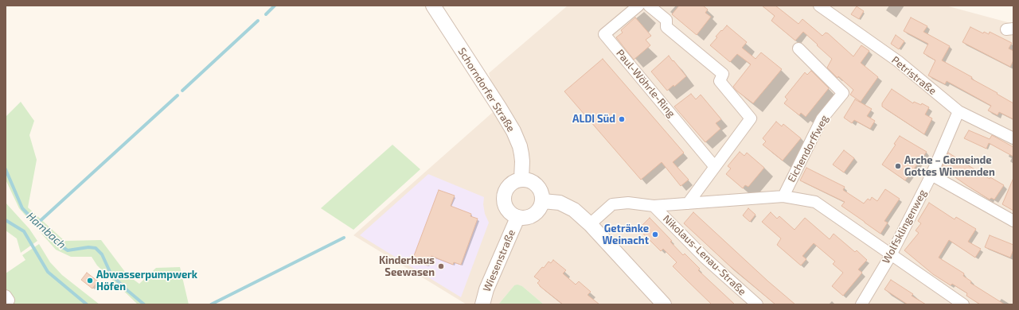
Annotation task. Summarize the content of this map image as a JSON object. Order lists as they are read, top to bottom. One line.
{"streets":{"street":["Petristraße","Paul-Wöhrle-Ring","Schorndorfer Straße","Eichendorffweg","Wolfsklingenweg","Nikolaus-Lenau-Straße","Wiesenstraße"]},"crossings":[["Petristraße","Wolfsklingenweg"],["Schorndorfer Straße","Wiesenstraße"]],"water":["Hambach"],"places":["ALDI Süd","Arche – Gemeinde Gottes Winnenden","Getränke Weinacht","Kinderhaus Seewasen","Abwasserpumpwerk Höfen"]}
